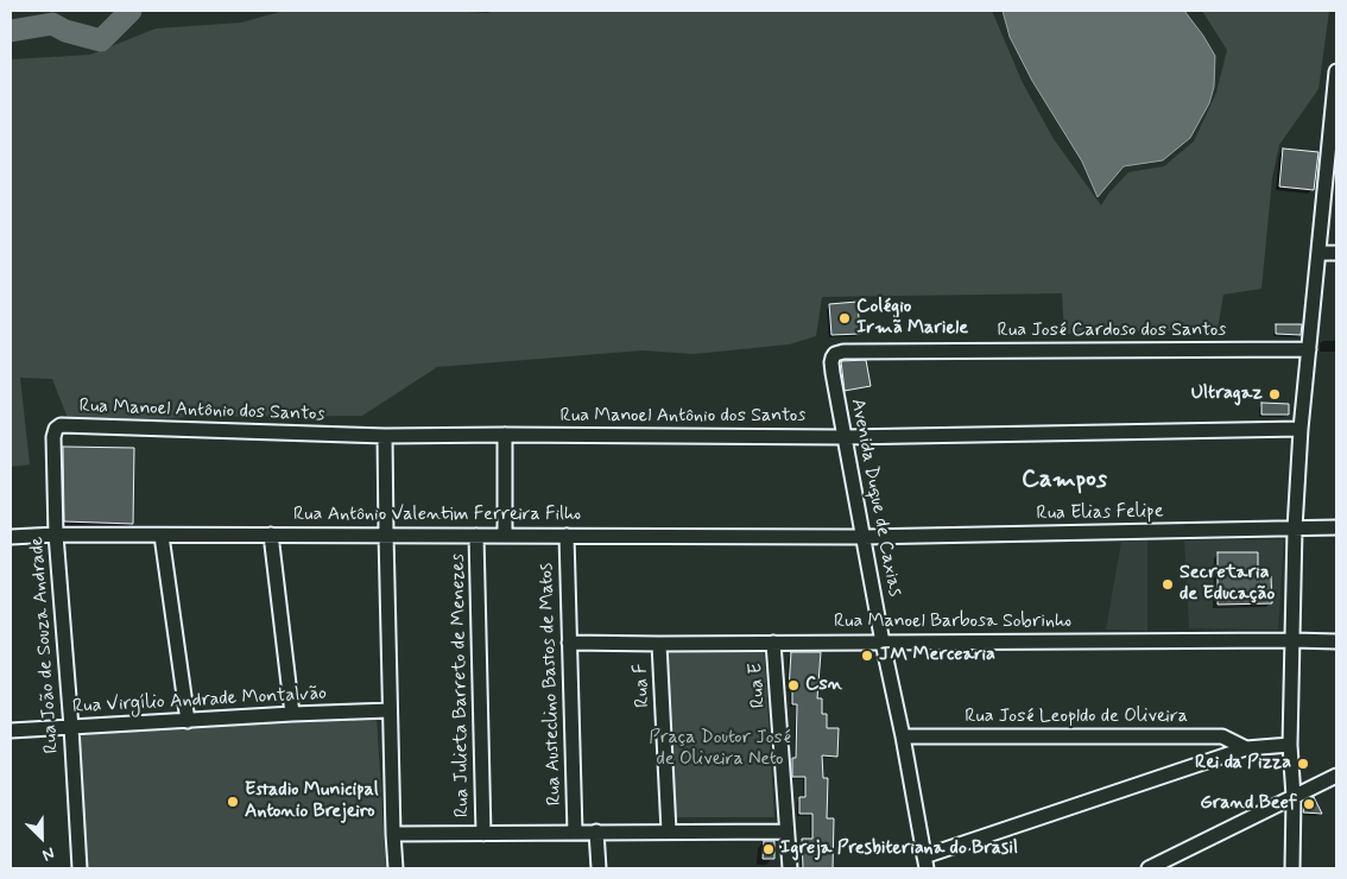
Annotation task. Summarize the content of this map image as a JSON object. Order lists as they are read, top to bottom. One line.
{"streets":{"street":["Rua José Cardoso dos Santos","Rua Manoel Antônio dos Santos","Avenida Duque de Caxias","Rua Elias Felipe","Rua Antônio Valentim Ferreira Filho","Rua Manoel Barbosa Sobrinho","Rua João de Souza Andrade","Rua Austeclino Bastos de Matos","Rua Julieta Barreto de Menezes","Rua F","Rua E","Rua Virgílio Andrade Montalvão","Rua José Leopldo de Oliveira"]},"crossings":[["Rua José Cardoso dos Santos","Avenida Duque de Caxias"],["Rua Manoel Antônio dos Santos","Avenida Duque de Caxias"],["Rua Manoel Antônio dos Santos","Rua João de Souza Andrade"],["Avenida Duque de Caxias","Rua Elias Felipe"],["Avenida Duque de Caxias","Rua Antônio Valentim Ferreira Filho"],["Avenida Duque de Caxias","Rua Manoel Barbosa Sobrinho"],["Avenida Duque de Caxias","Rua José Leopldo de Oliveira"],["Rua Elias Felipe","Rua Antônio Valentim Ferreira Filho"],["Rua Antônio Valentim Ferreira Filho","Rua João de Souza Andrade"],["Rua Antônio Valentim Ferreira Filho","Rua Austeclino Bastos de Matos"],["Rua Antônio Valentim Ferreira Filho","Rua Julieta Barreto de Menezes"],["Rua Manoel Barbosa Sobrinho","Rua Austeclino Bastos de Matos"],["Rua Manoel Barbosa Sobrinho","Rua F"],["Rua Manoel Barbosa Sobrinho","Rua E"],["Rua João de Souza Andrade","Rua Virgílio Andrade Montalvão"]],"districts":["Campos"],"parks":["Praça Doutor José de Oliveira Neto"],"places":["Colégio Irmã Mariele","Ultragaz","Secretaria de Educação","JM Mercearia","Csn","Rei da Pizza","Estadio Municipal Antonio Brejeiro","Grand Beef","Igreja Presbiteriana do Brasil"],"north":"bottom right"}
